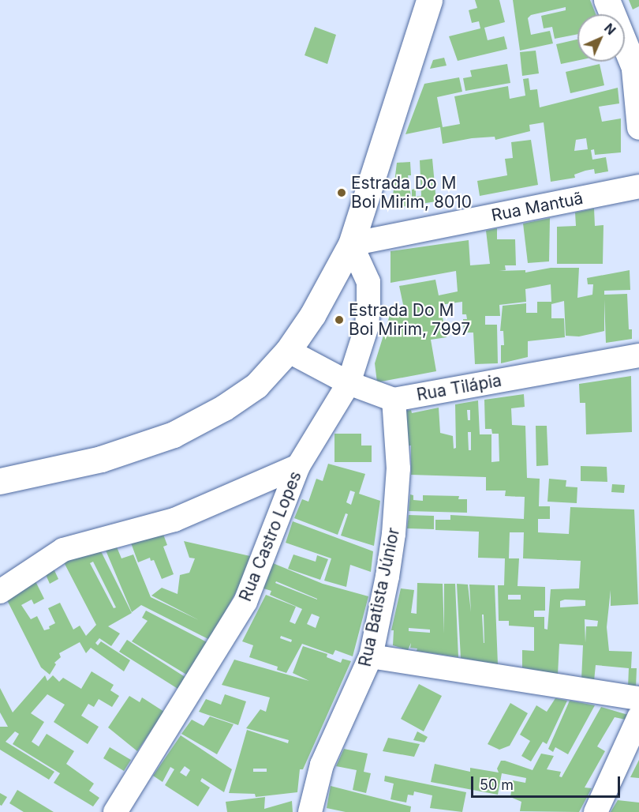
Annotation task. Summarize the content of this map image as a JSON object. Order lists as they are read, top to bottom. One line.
{"streets":{"street":["Rua Mantuã","Rua Tilápia","Rua Castro Lopes","Rua Batista Júnior"]},"crossings":[["Rua Mantuã","Rua Castro Lopes"],["Rua Tilápia","Rua Castro Lopes"],["Rua Tilápia","Rua Batista Júnior"]],"places":["Estrada Do M Boi Mirim, 8010","Estrada Do M Boi Mirim, 7997"],"scale_bar":"50 m","north":"top right"}
